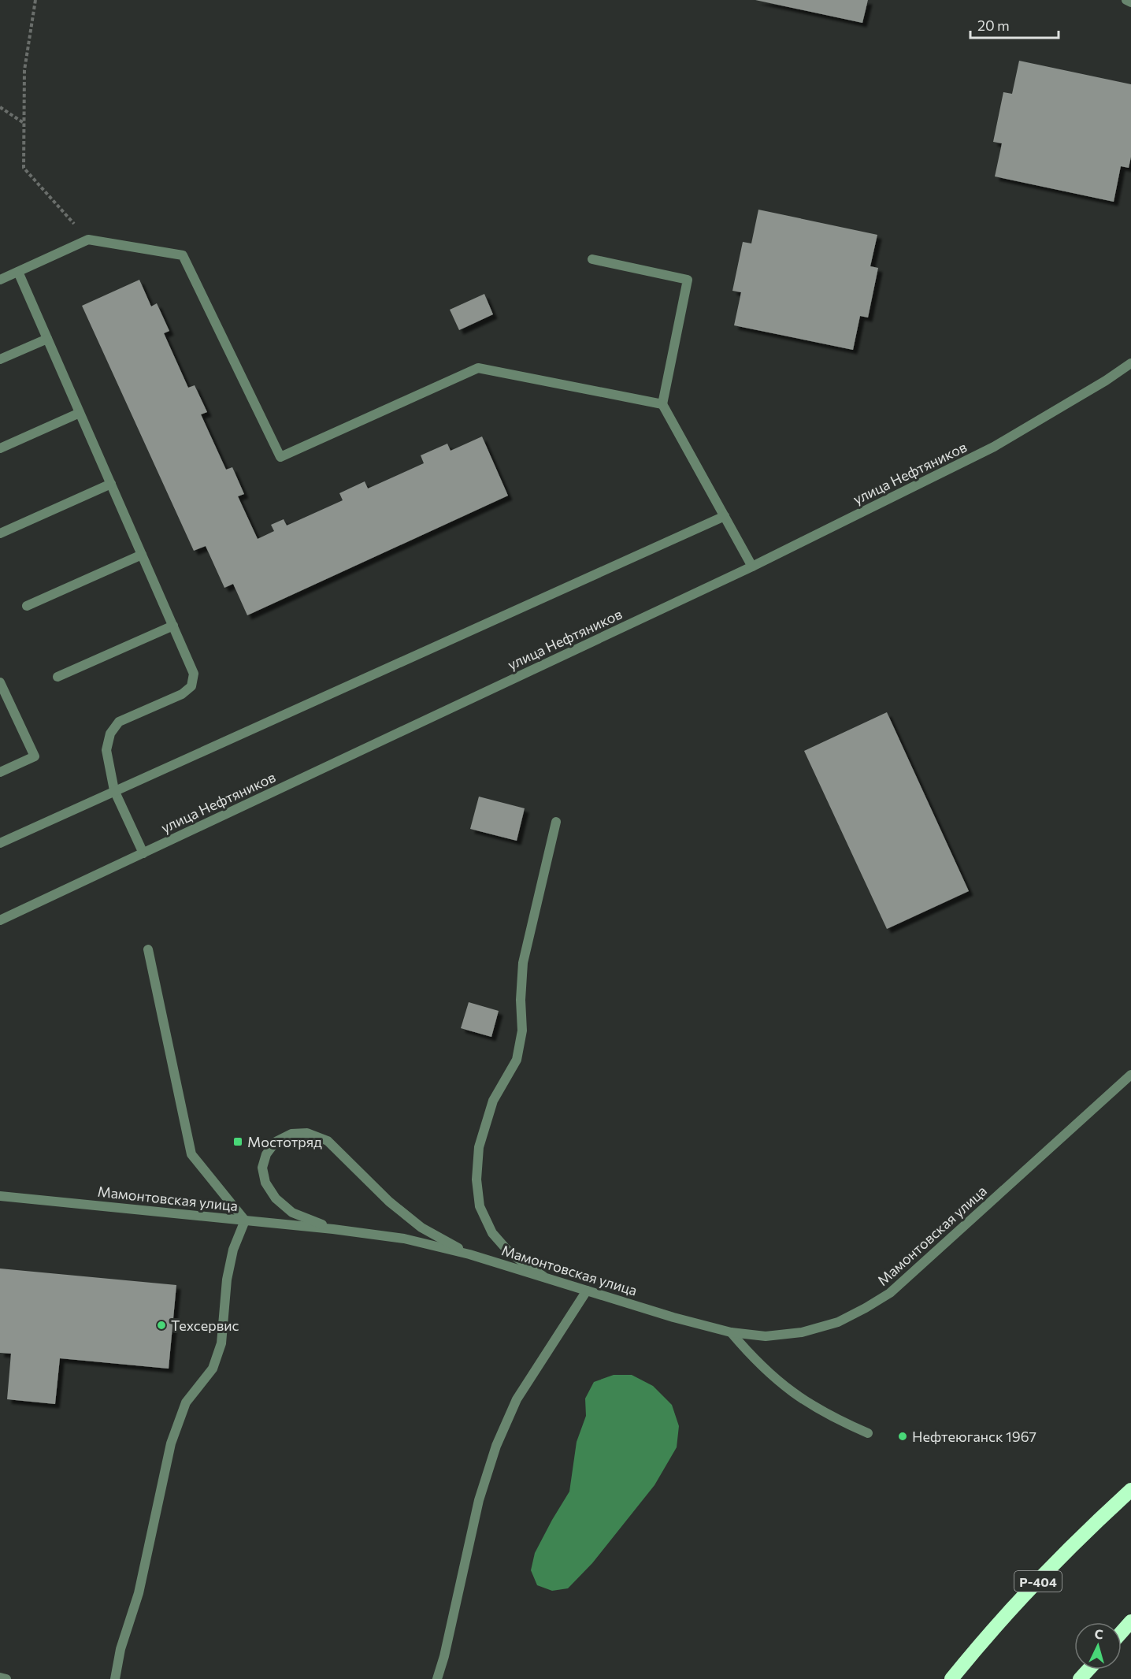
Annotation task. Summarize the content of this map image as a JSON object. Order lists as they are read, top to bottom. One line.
{"streets":{"highway":["Р-404"],"street":["улица Нефтяников","Мамонтовская улица"]},"places":{"transit":["Мостотряд"],"other":["Техсервис","Нефтеюганск 1967"]},"scale_bar":"20 m","north":"top"}
